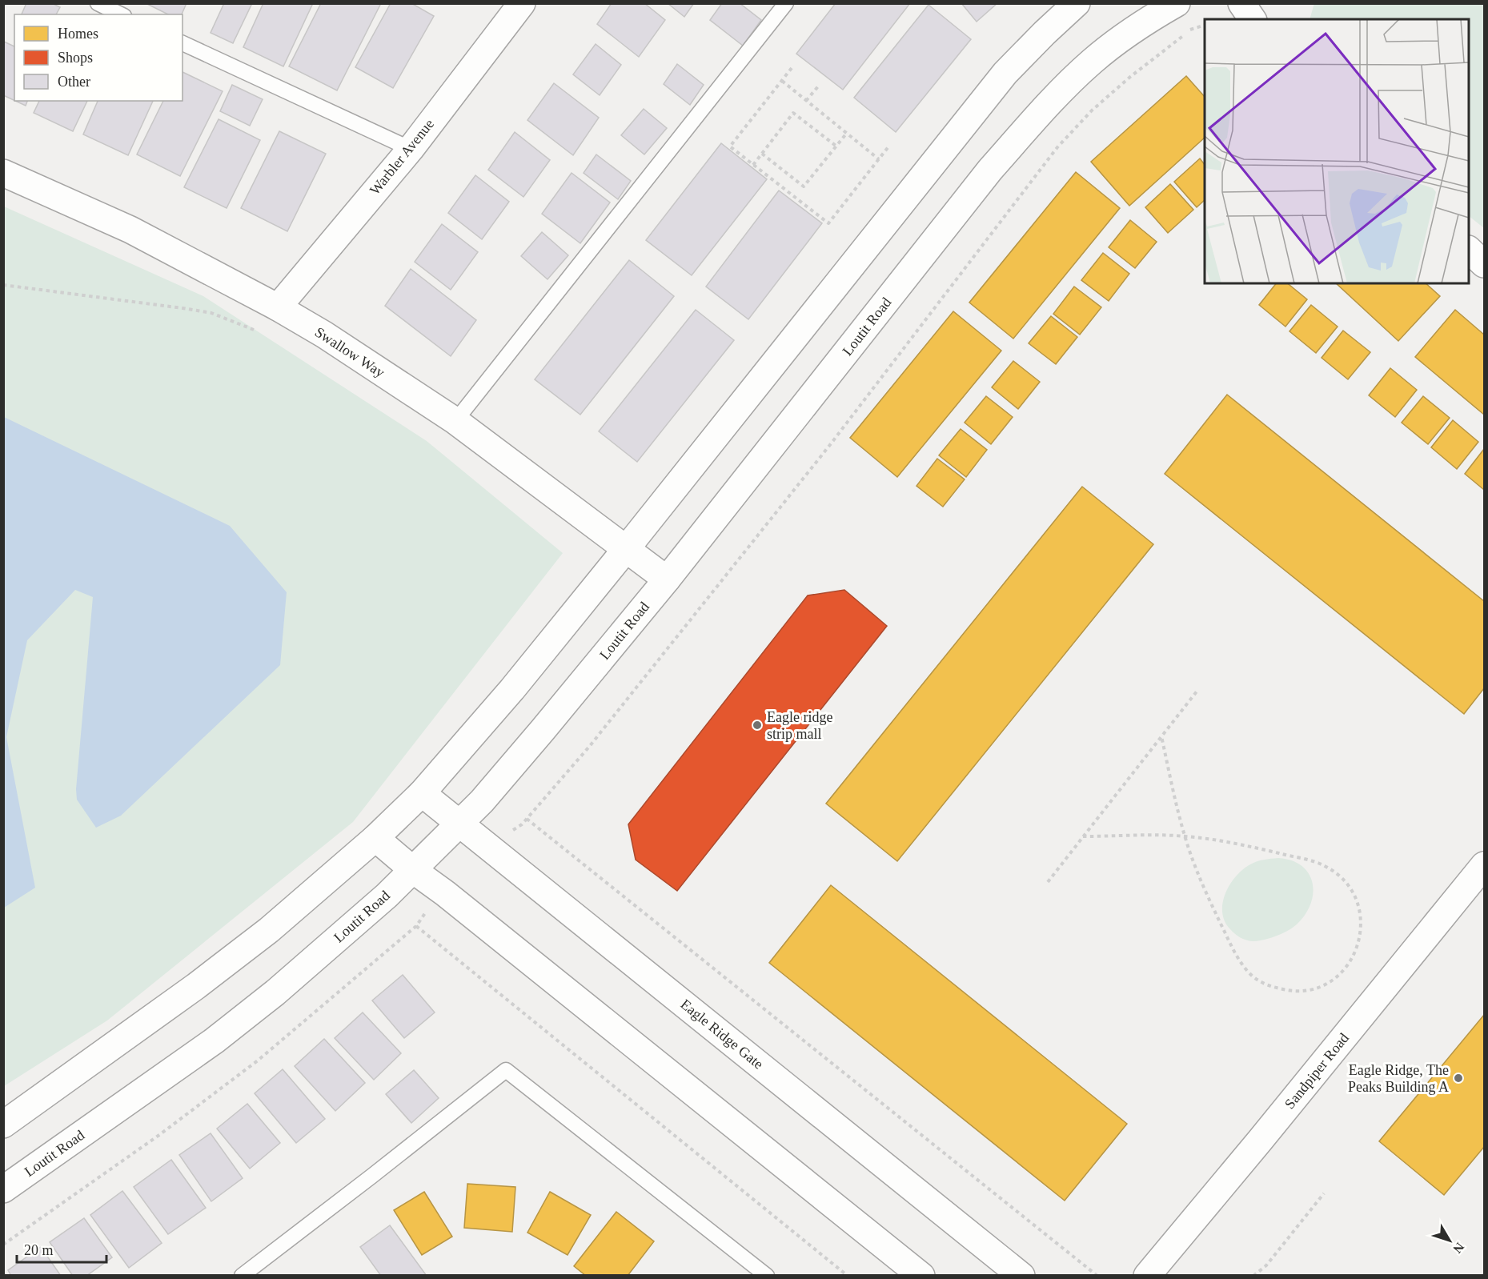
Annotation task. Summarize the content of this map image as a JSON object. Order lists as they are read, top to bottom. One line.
{"streets":{"street":["Warbler Avenue","Loutit Road","Swallow Way","Eagle Ridge Gate","Sandpiper Road"]},"crossings":[["Warbler Avenue","Swallow Way"],["Loutit Road","Swallow Way"],["Loutit Road","Eagle Ridge Gate"]],"places":["Eagle ridge strip mall","Eagle Ridge, The Peaks Building A"],"legend":["Homes","Shops","Other"],"scale_bar":"20 m","north":"bottom right"}
